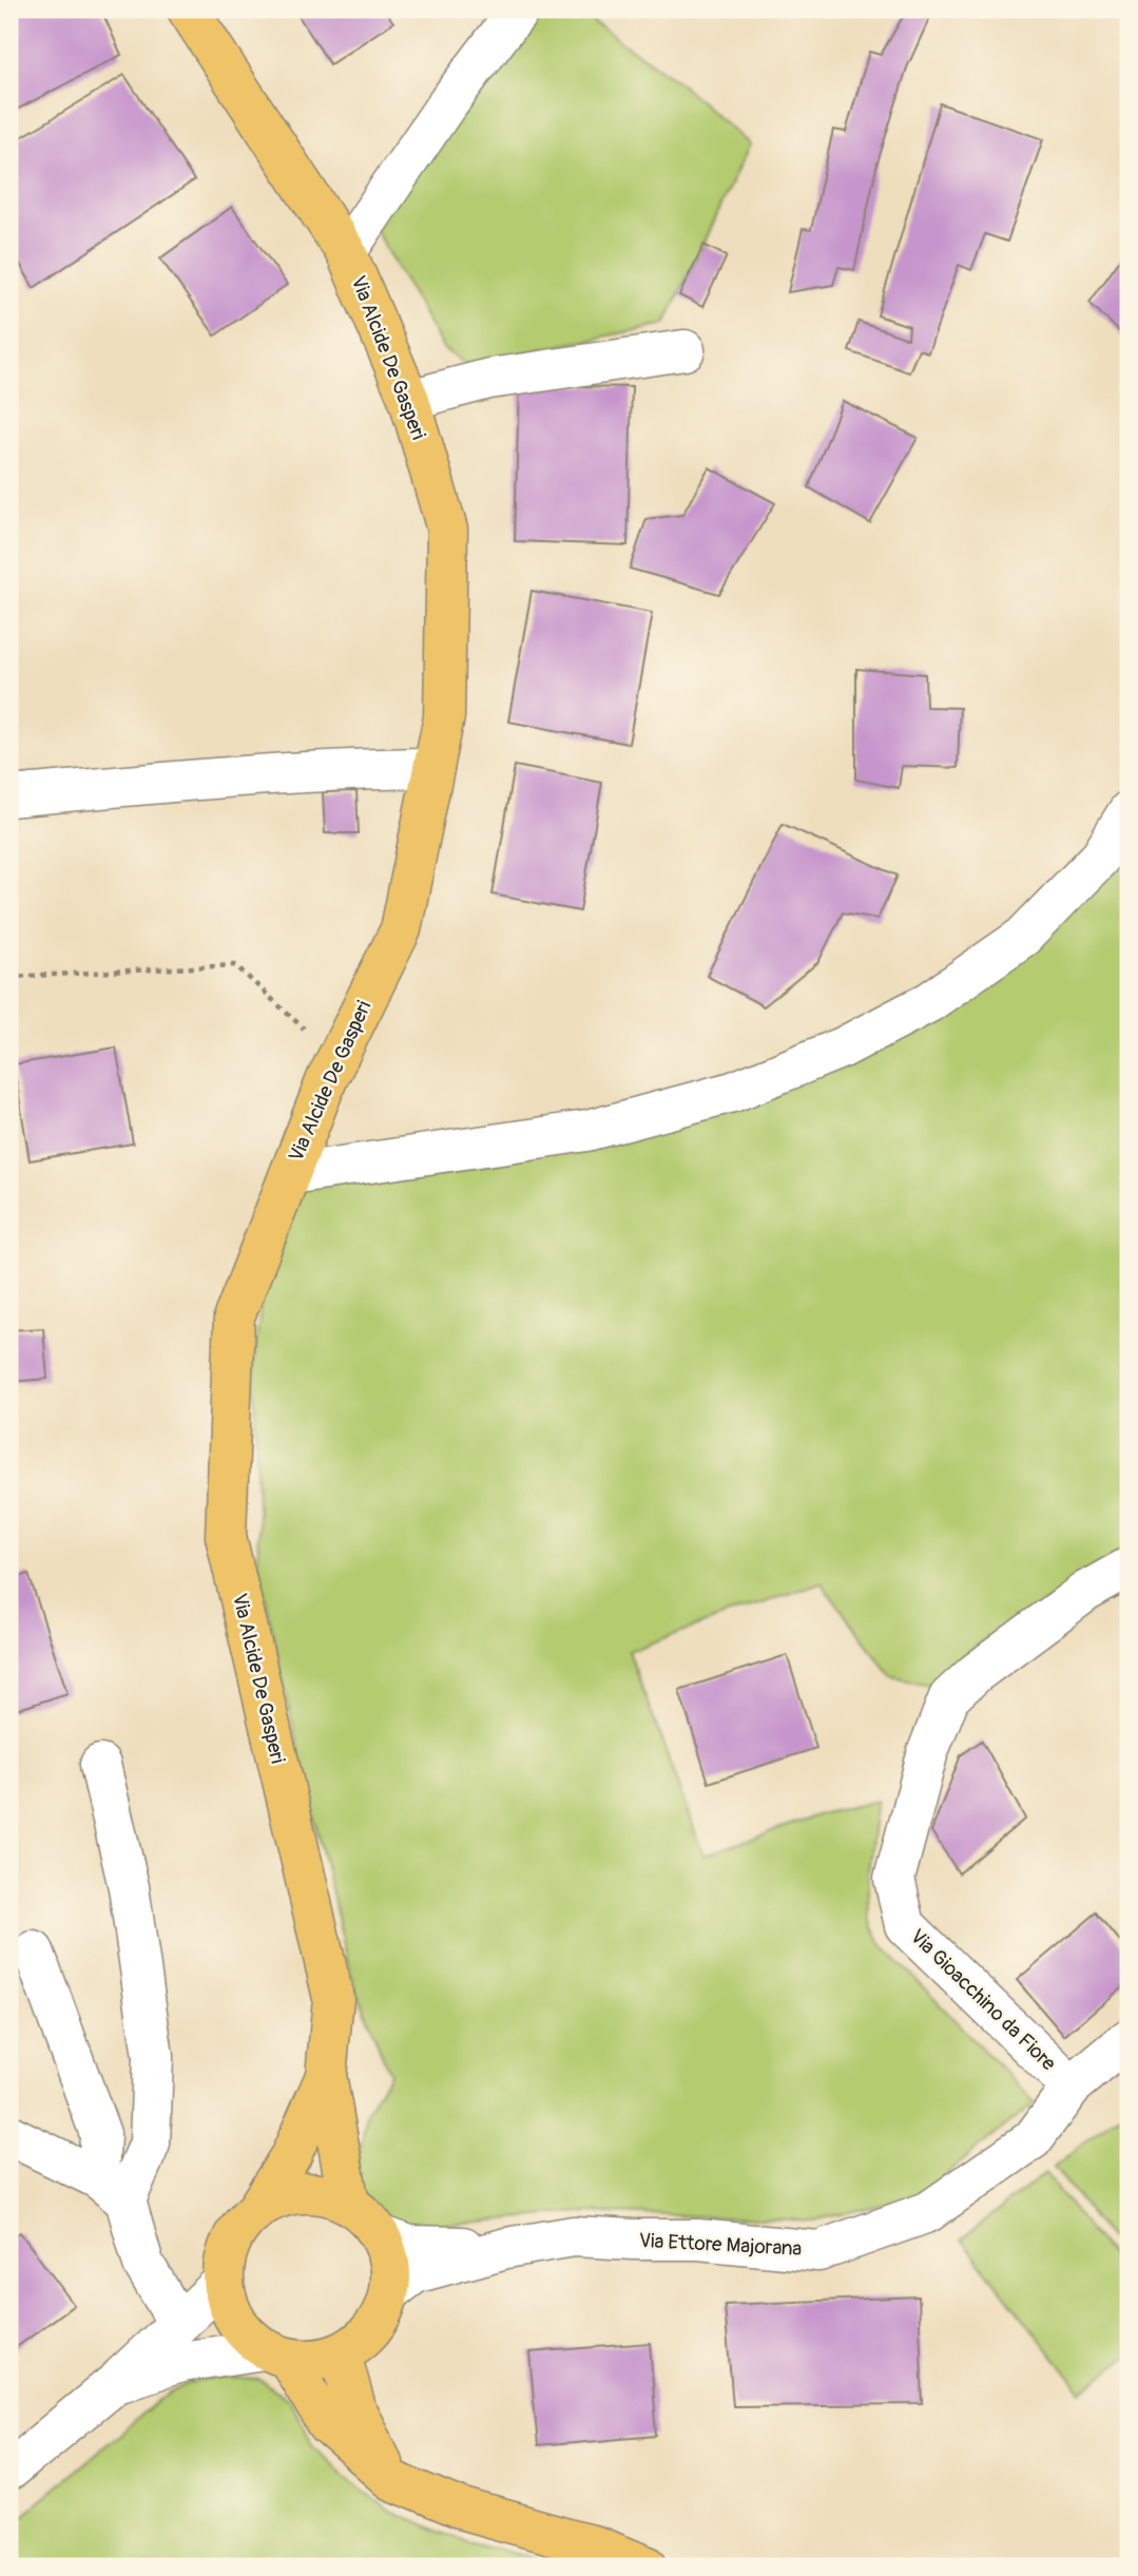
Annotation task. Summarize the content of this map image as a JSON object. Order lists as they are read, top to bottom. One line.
{"streets":{"main road":["Via Alcide De Gasperi"],"street":["Via Gioacchino da Fiore","Via Ettore Majorana"]},"crossings":[["Via Gioacchino da Fiore","Via Ettore Majorana"]]}
